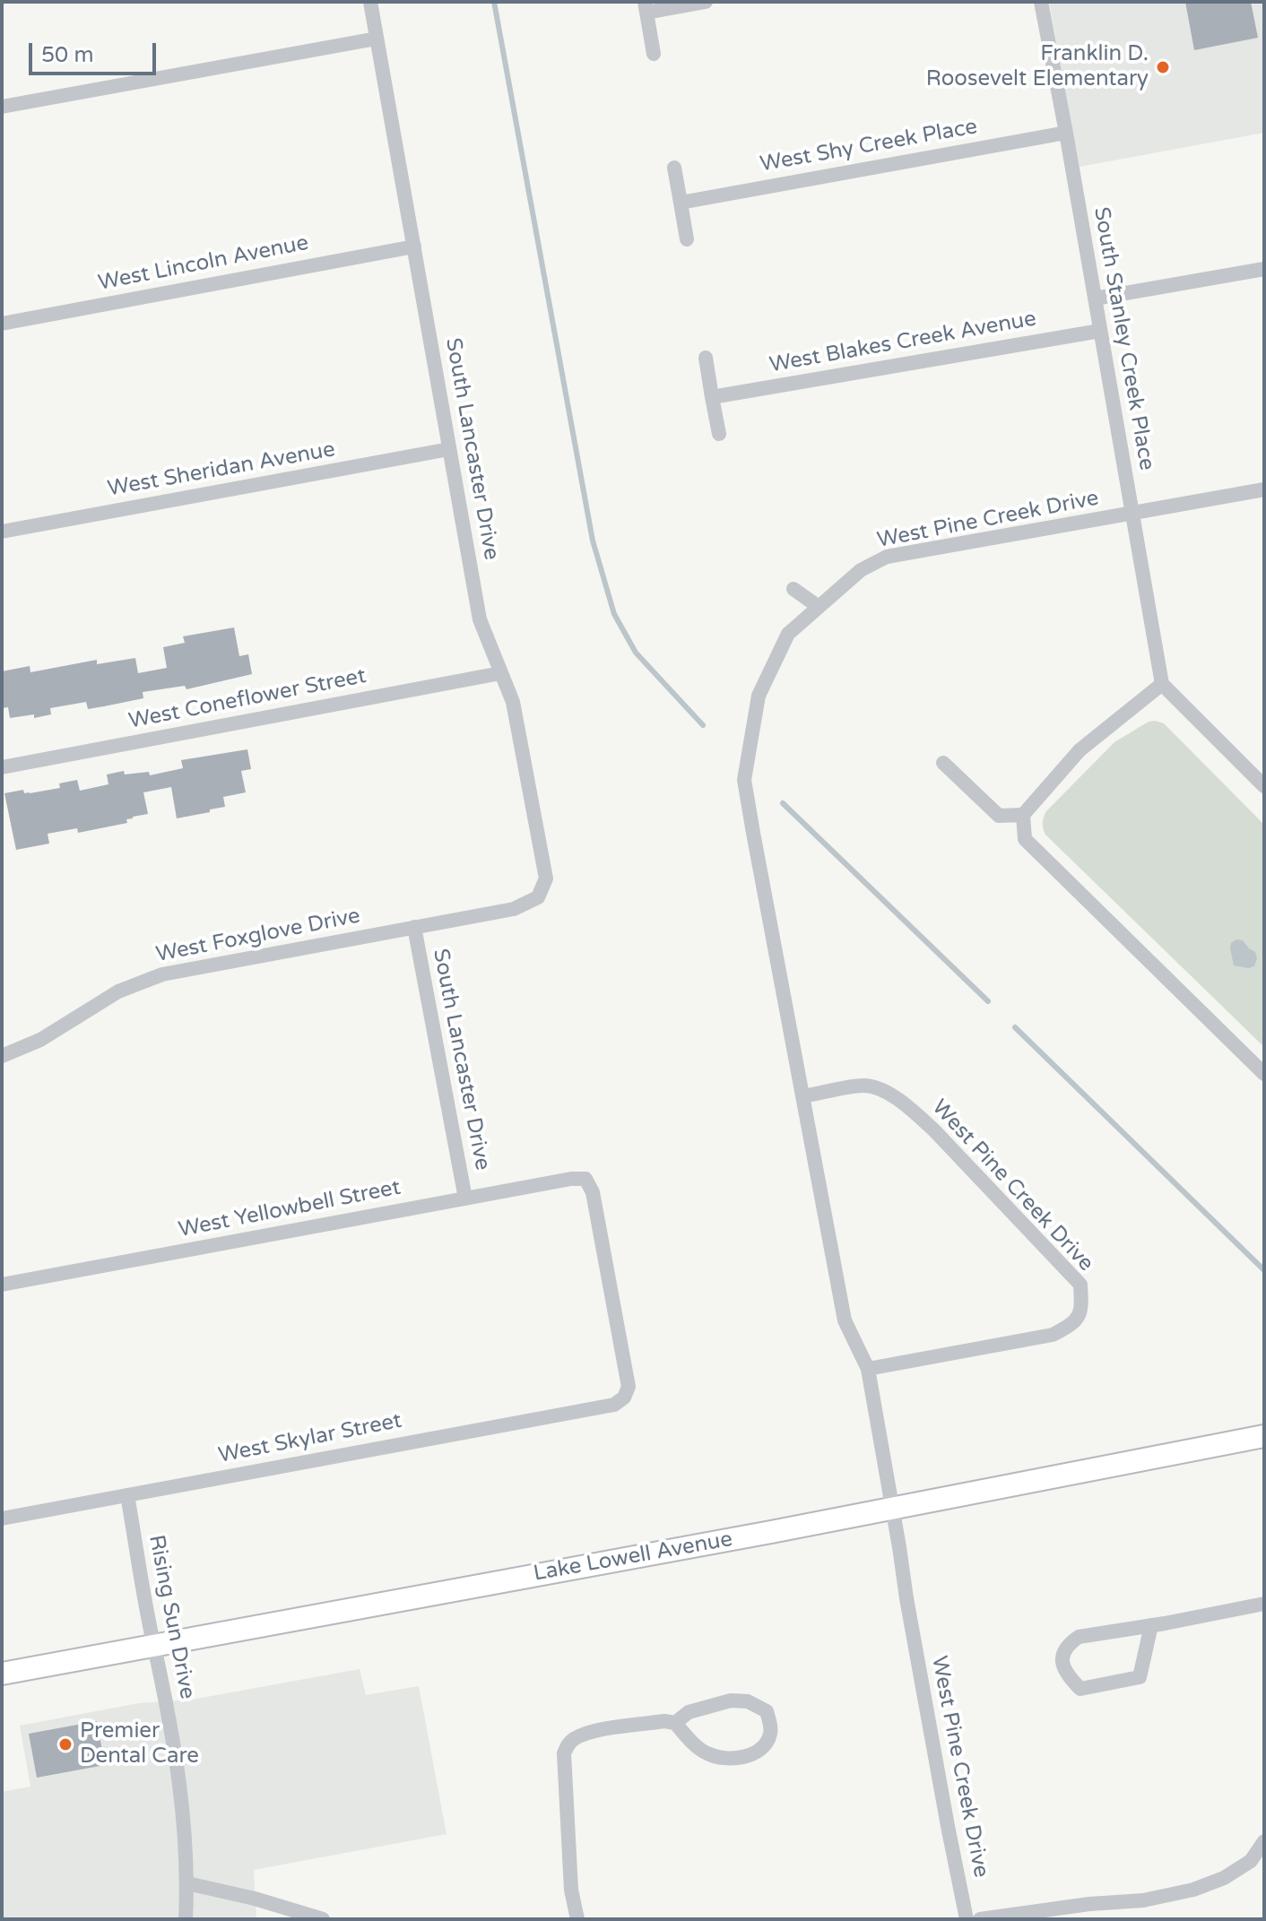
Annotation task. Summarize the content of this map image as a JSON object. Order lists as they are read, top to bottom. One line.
{"streets":{"main road":["Lake Lowell Avenue"],"street":["West Shy Creek Place","West Lincoln Avenue","South Stanley Creek Place","West Blakes Creek Avenue","South Lancaster Drive","West Sheridan Avenue","West Pine Creek Drive","West Coneflower Street","West Foxglove Drive","West Yellowbell Street","West Skylar Street","Rising Sun Drive"]},"crossings":[["West Shy Creek Place","South Stanley Creek Place"],["West Lincoln Avenue","South Lancaster Drive"],["South Stanley Creek Place","West Blakes Creek Avenue"],["South Stanley Creek Place","West Pine Creek Drive"],["South Lancaster Drive","West Sheridan Avenue"],["South Lancaster Drive","West Coneflower Street"],["South Lancaster Drive","West Foxglove Drive"],["South Lancaster Drive","West Yellowbell Street"],["West Pine Creek Drive","Lake Lowell Avenue"],["West Yellowbell Street","West Skylar Street"],["West Skylar Street","Rising Sun Drive"],["Lake Lowell Avenue","Rising Sun Drive"]],"places":["Franklin D. Roosevelt Elementary","Premier Dental Care"],"scale_bar":"50 m"}
